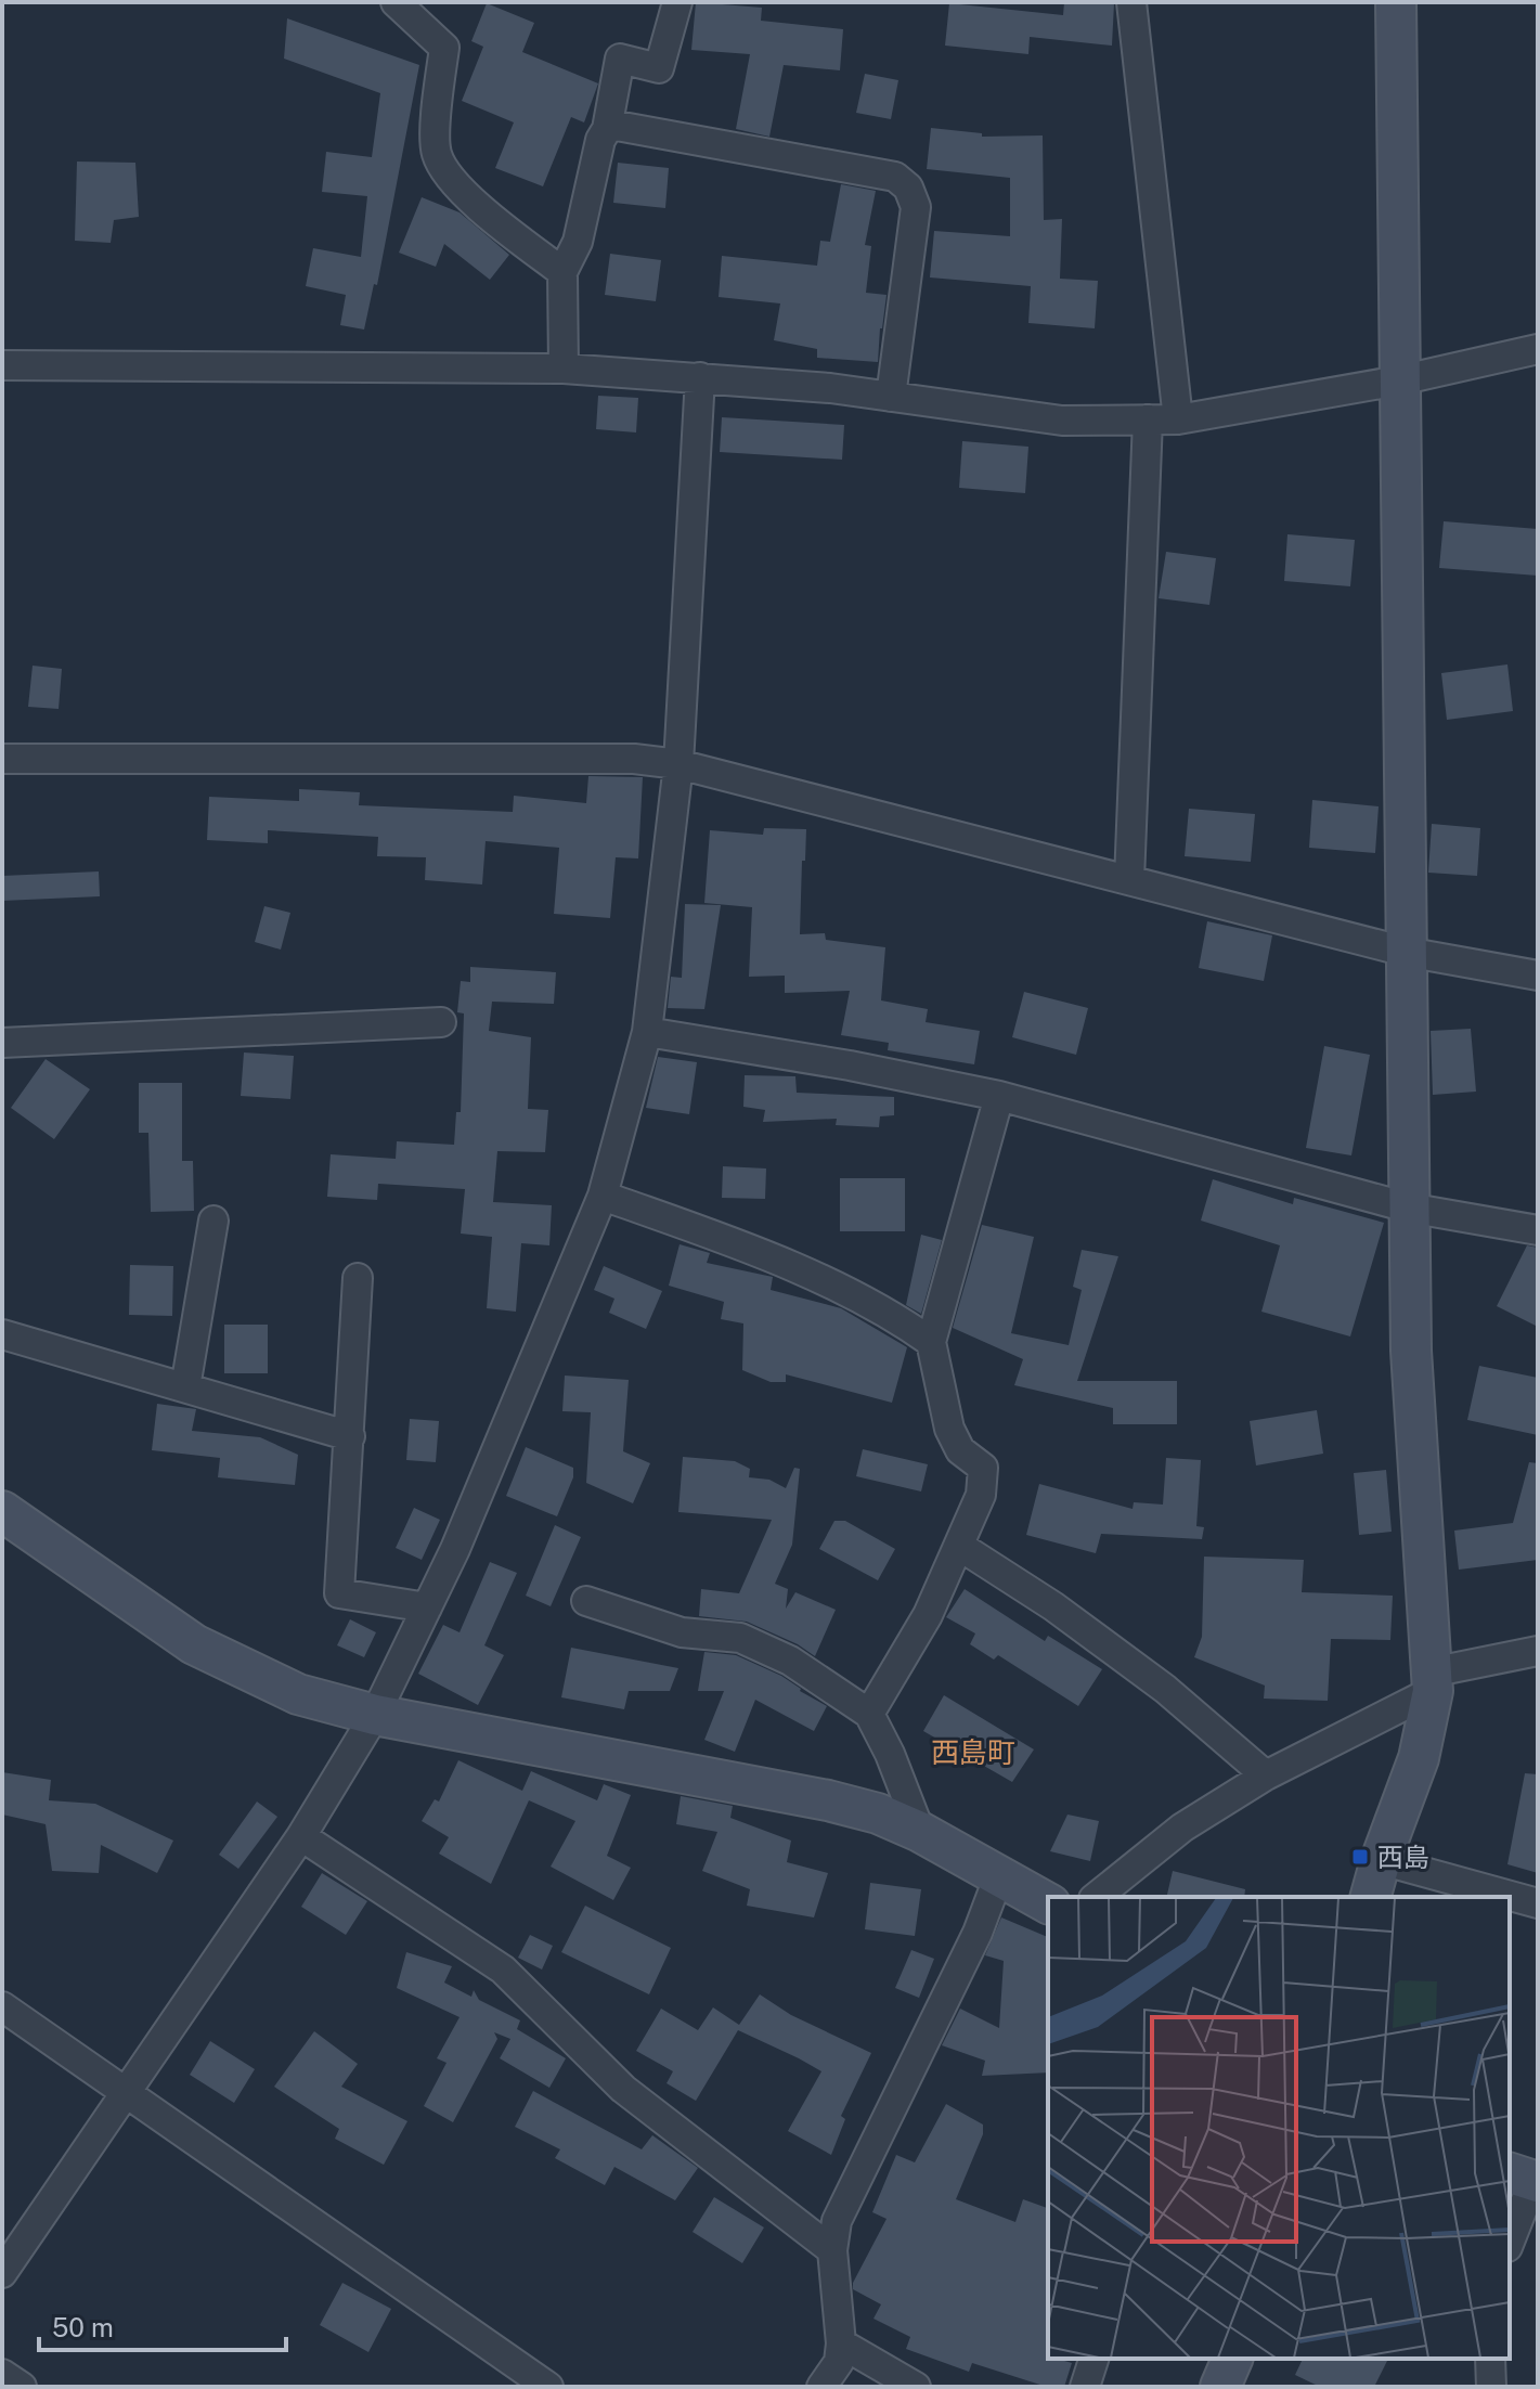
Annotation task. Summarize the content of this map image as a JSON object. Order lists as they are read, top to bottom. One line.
{"districts":["西島町"],"places":{"transit":["西島"]},"scale_bar":"50 m"}
